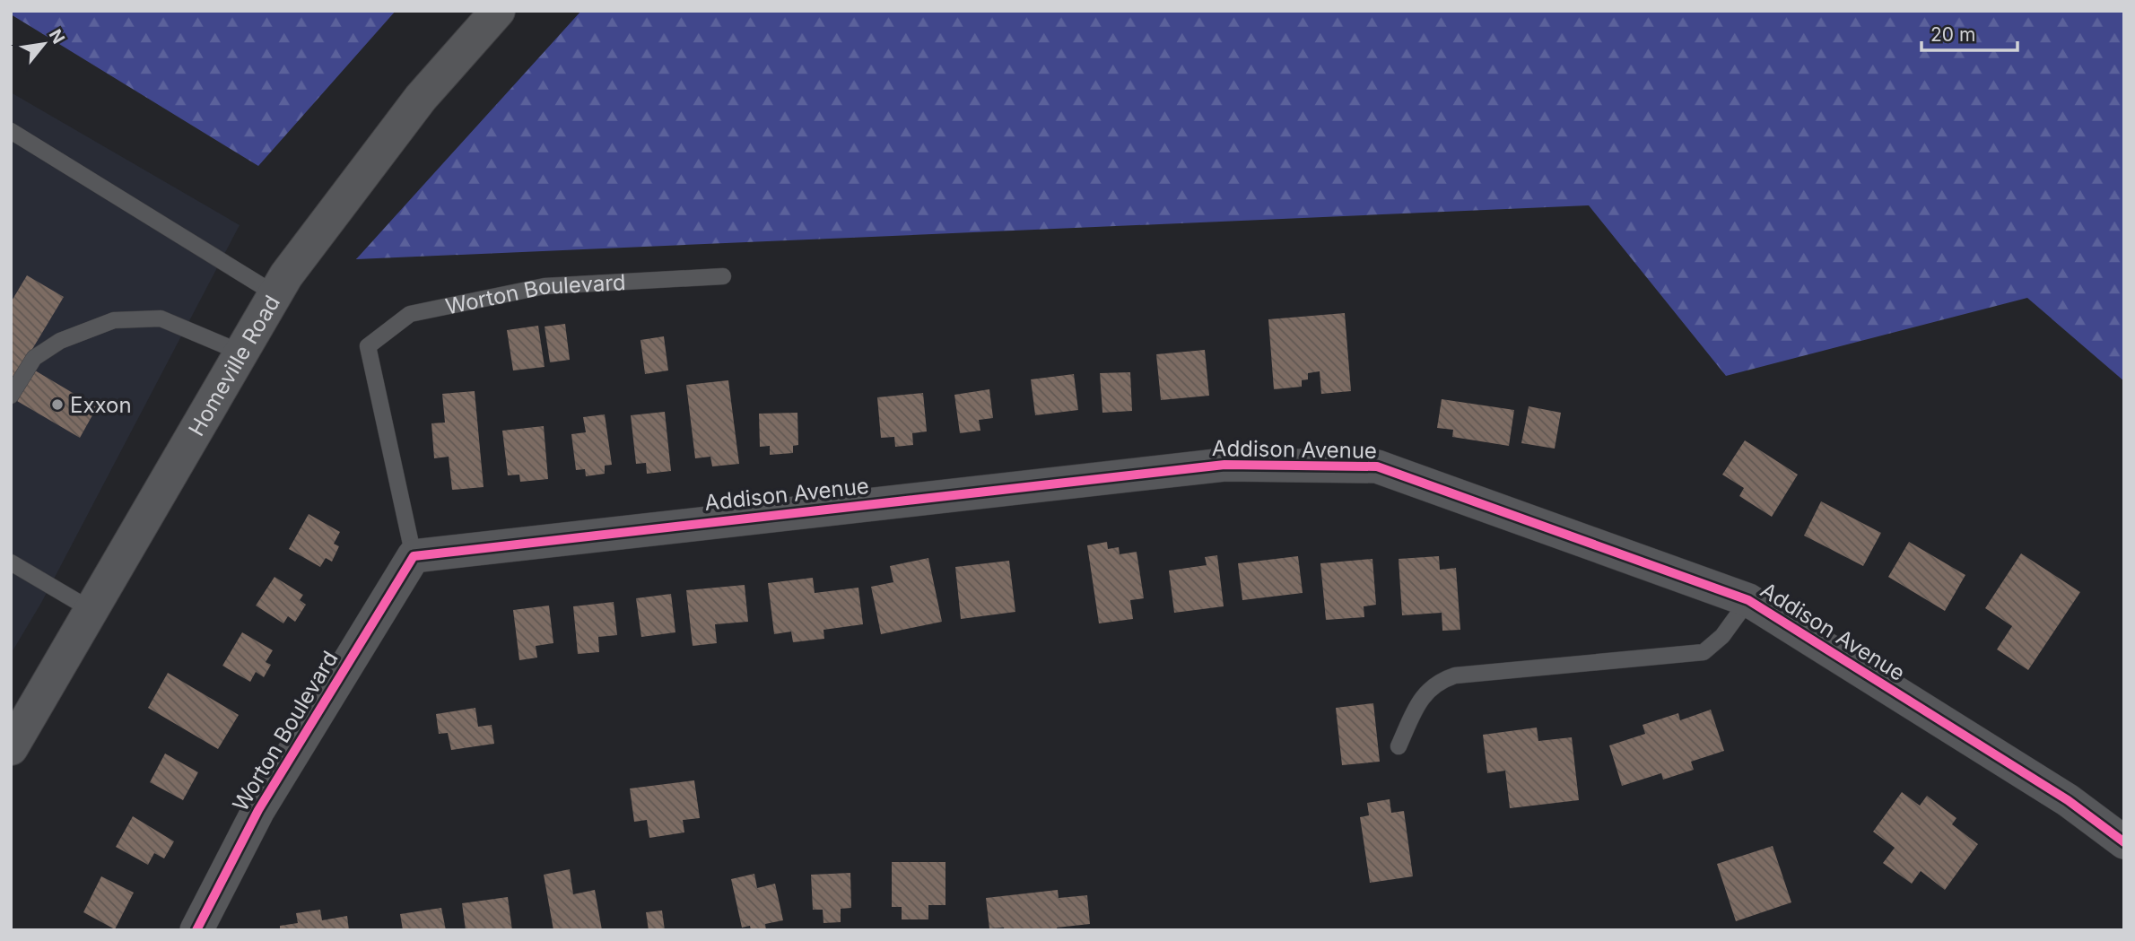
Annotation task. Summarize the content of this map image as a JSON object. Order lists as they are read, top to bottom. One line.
{"streets":{"street":["Worton Boulevard","Homeville Road","Addison Avenue"]},"crossings":[["Worton Boulevard","Addison Avenue"]],"places":["Exxon"],"scale_bar":"20 m","north":"top right"}
